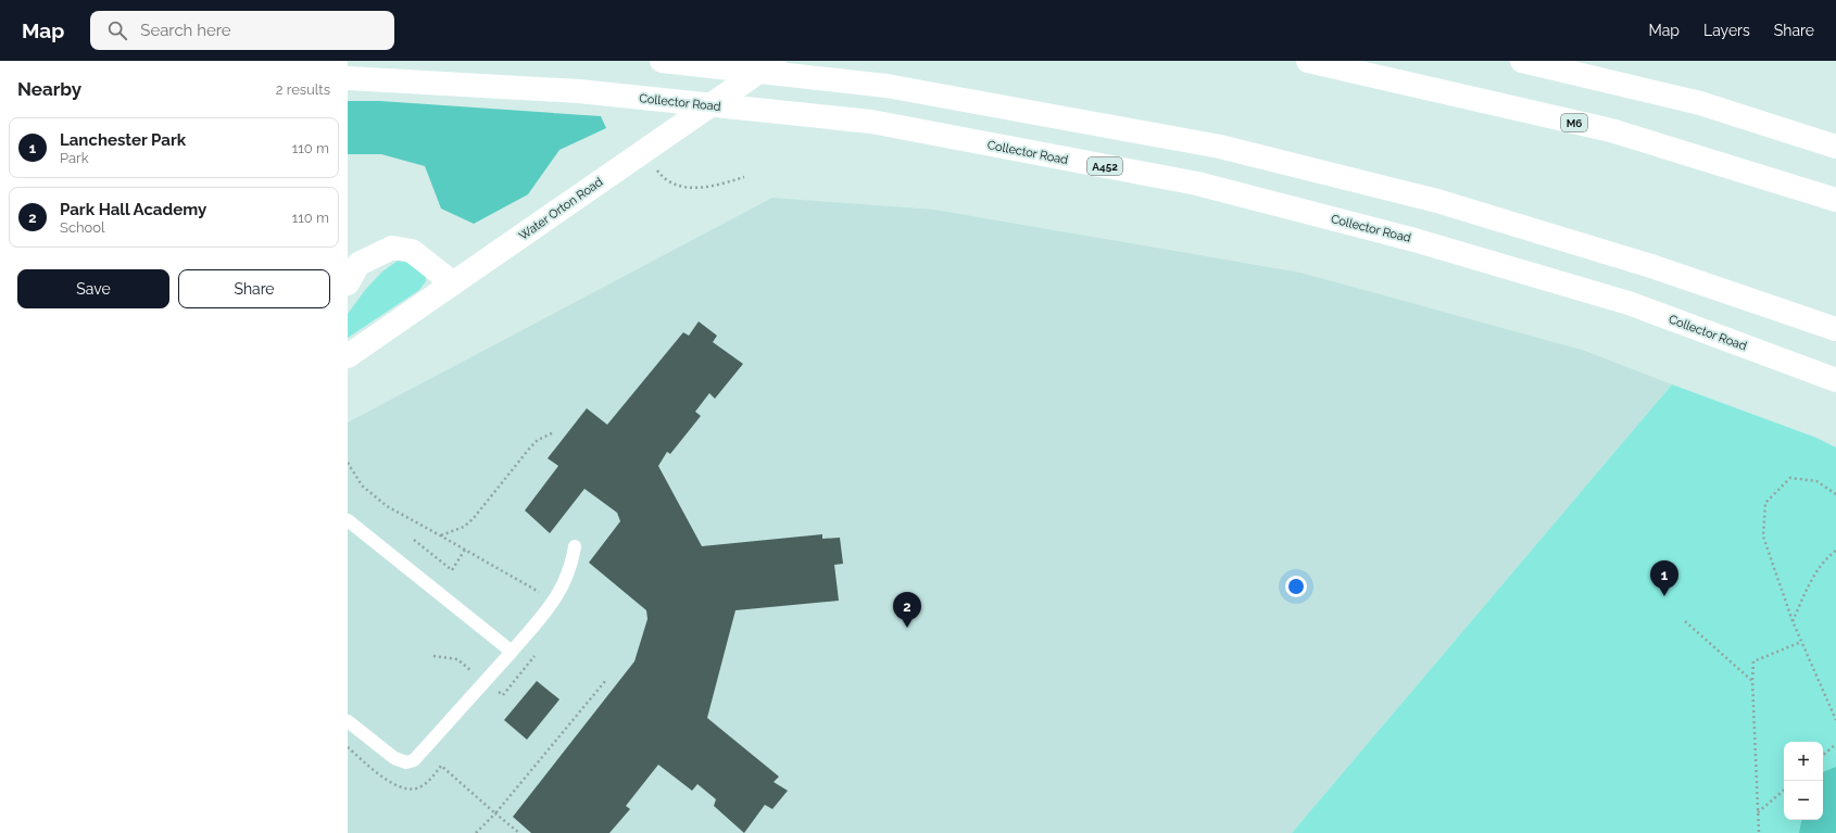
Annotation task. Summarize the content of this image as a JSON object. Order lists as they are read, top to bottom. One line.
{"streets":{"main road":["Collector Road","M6","A452","Water Orton Road"]},"page":{"header":"Map","search":"Search here","nav":["Map","Layers","Share"],"heading":["Nearby","2 results"],"list":[{"mark":"1","name":"Lanchester Park","note":"Park","value":"110 m"},{"mark":"2","name":"Park Hall Academy","note":"School","value":"110 m"}],"buttons":["Save","Share"],"pins":["1","2"],"map_buttons":["+","−"]}}
